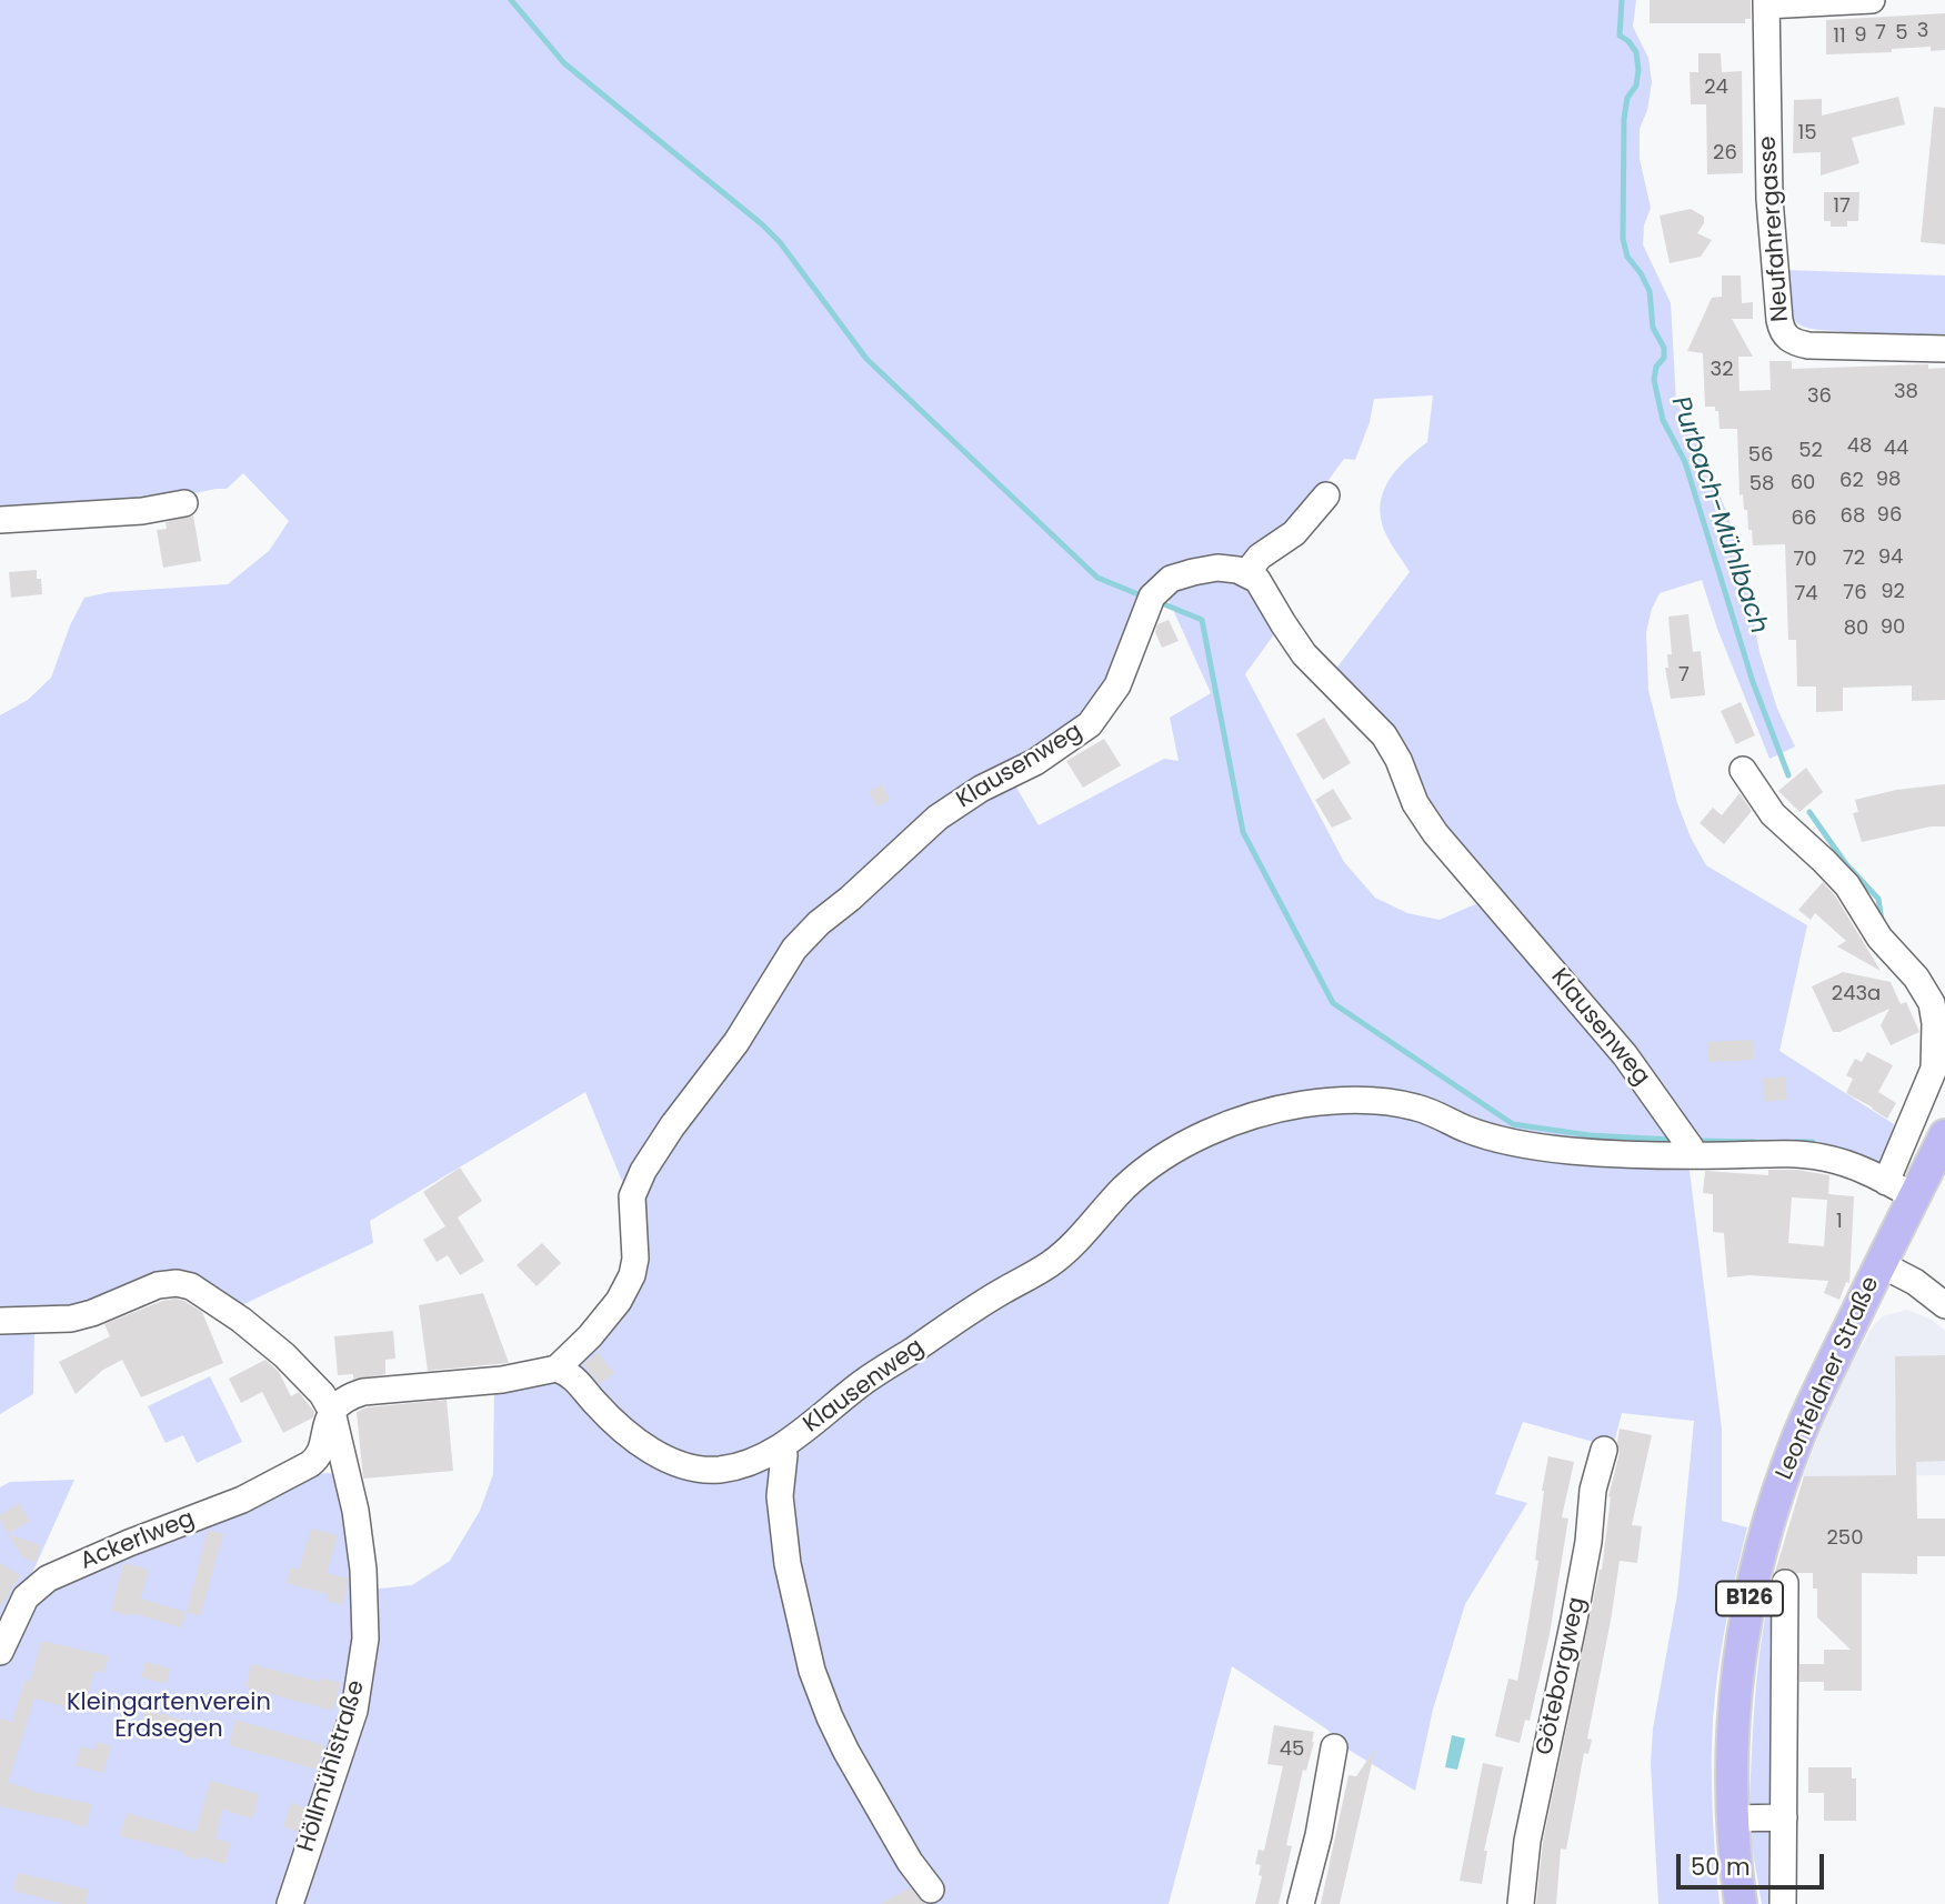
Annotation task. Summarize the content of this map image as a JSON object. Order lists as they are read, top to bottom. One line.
{"streets":{"main road":["Leonfeldner Straße","B126"],"street":["Neufahrergasse","Klausenweg","Ackerlweg","Göteborgweg","Höllmühlstraße"]},"crossings":[["Klausenweg","Leonfeldner Straße"]],"water":["Purbach-Mühlbach"],"parks":["Kleingartenverein Erdsegen"],"house_numbers":["3","7","5","9","11","24","15","26","17","32","38","36","48","44","52","56","98","62","60","58","96","68","66","94","72","70","92","76","74","90","80","7","243a","1","250","45"],"scale_bar":"50 m"}
